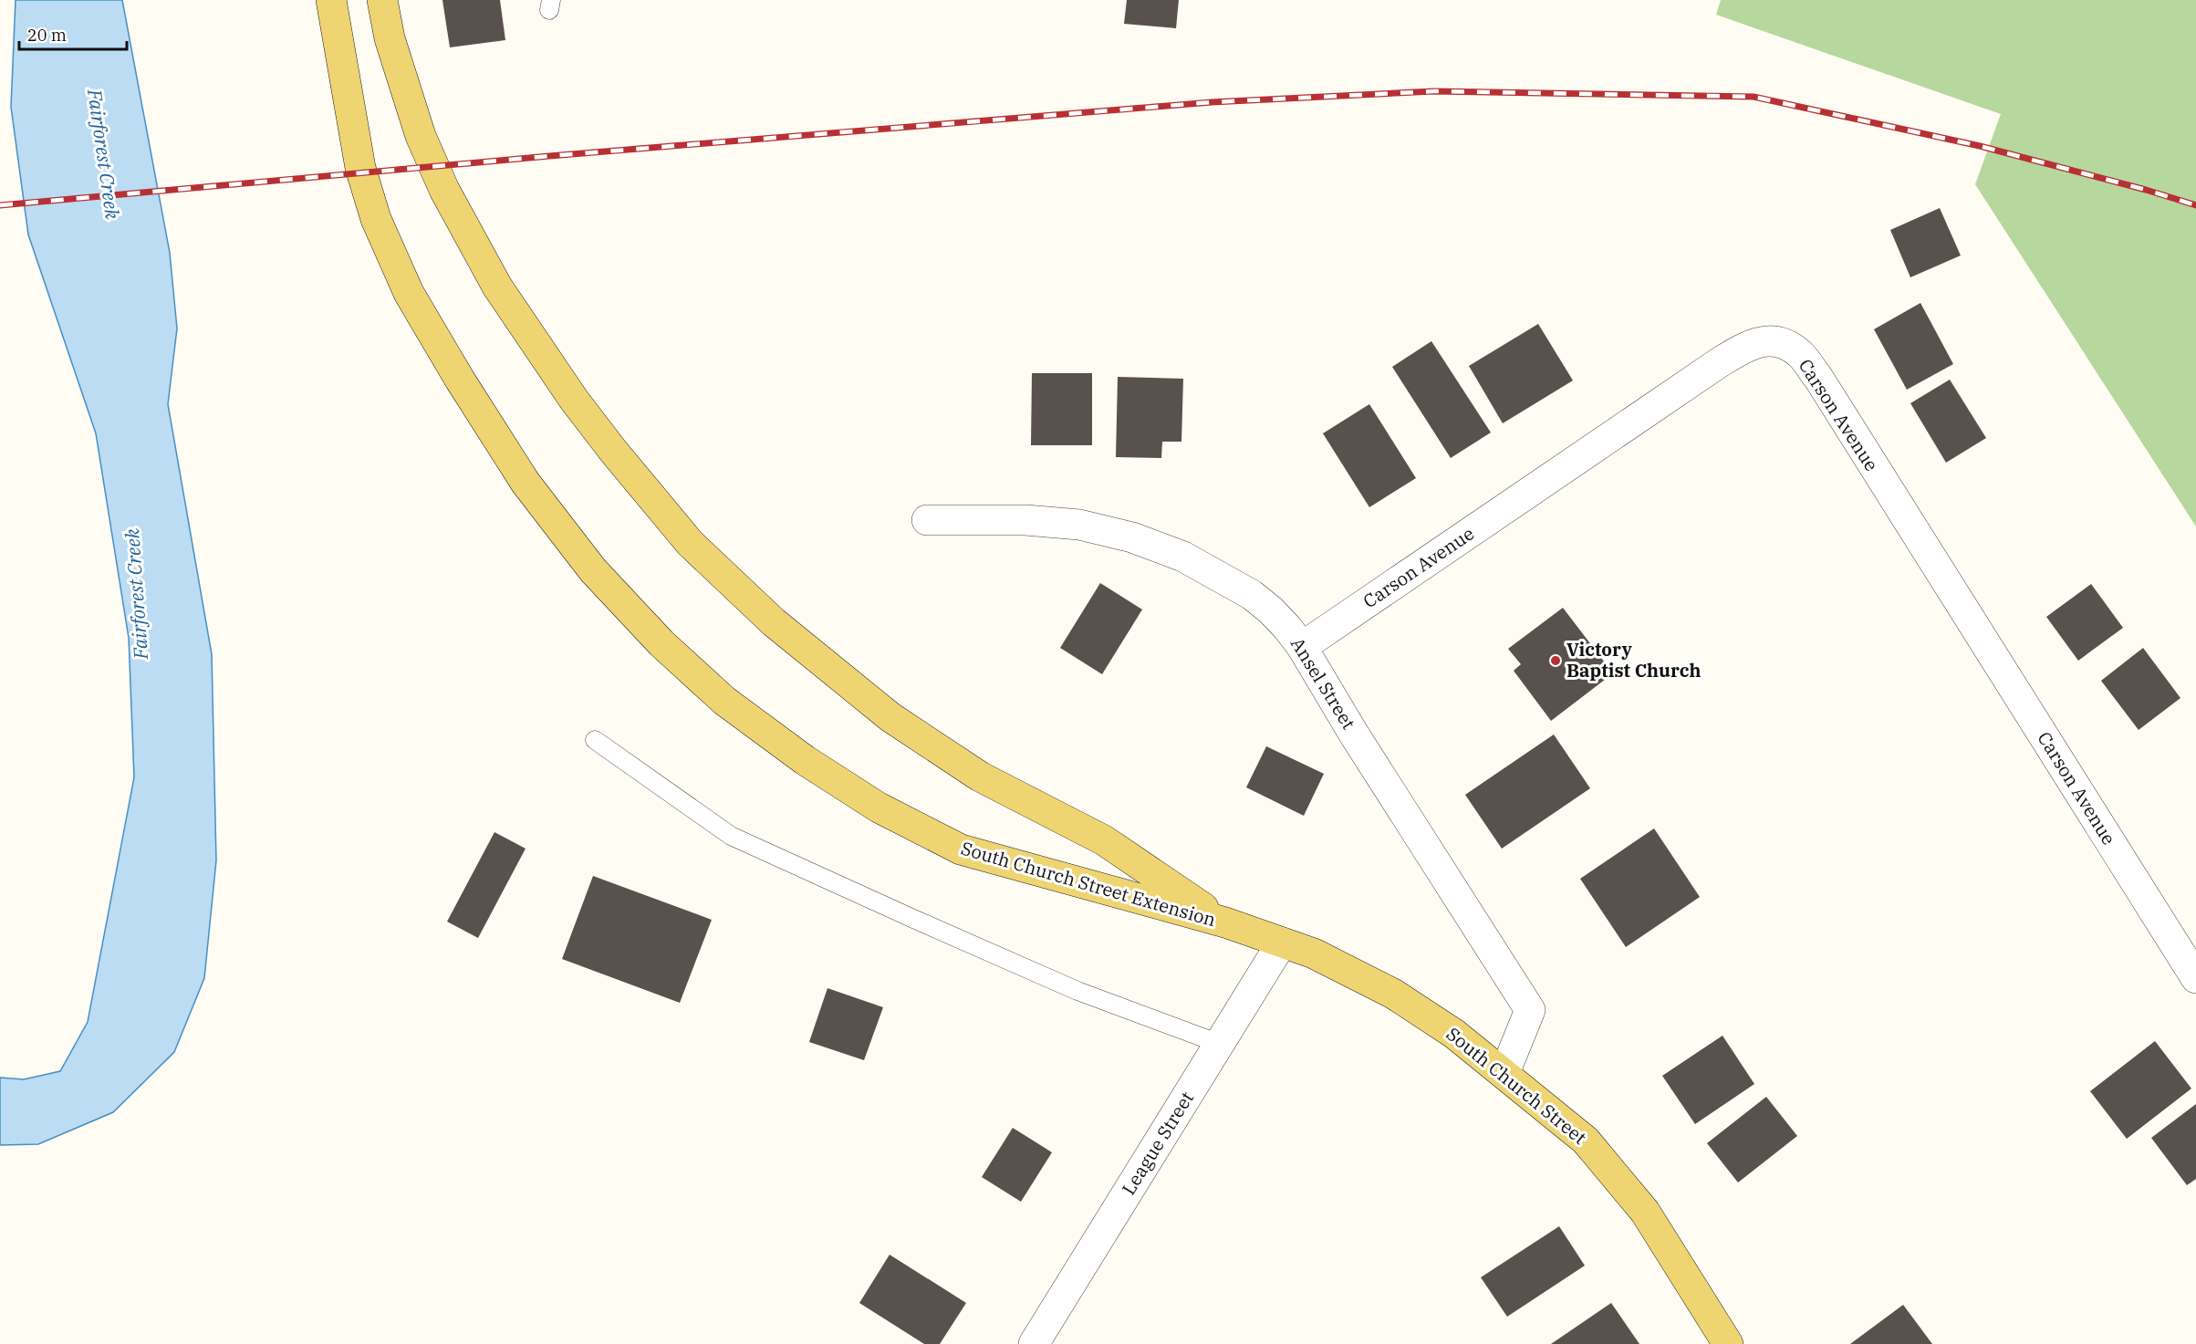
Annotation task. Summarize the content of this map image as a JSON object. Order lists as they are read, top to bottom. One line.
{"streets":{"main road":["South Church Street Extension","South Church Street"],"street":["Carson Avenue","Ansel Street","League Street"]},"crossings":[["Carson Avenue","Ansel Street"],["Ansel Street","South Church Street"],["South Church Street Extension","South Church Street"],["South Church Street","League Street"]],"water":["Fairforest Creek"],"places":["Victory Baptist Church"],"scale_bar":"20 m"}
